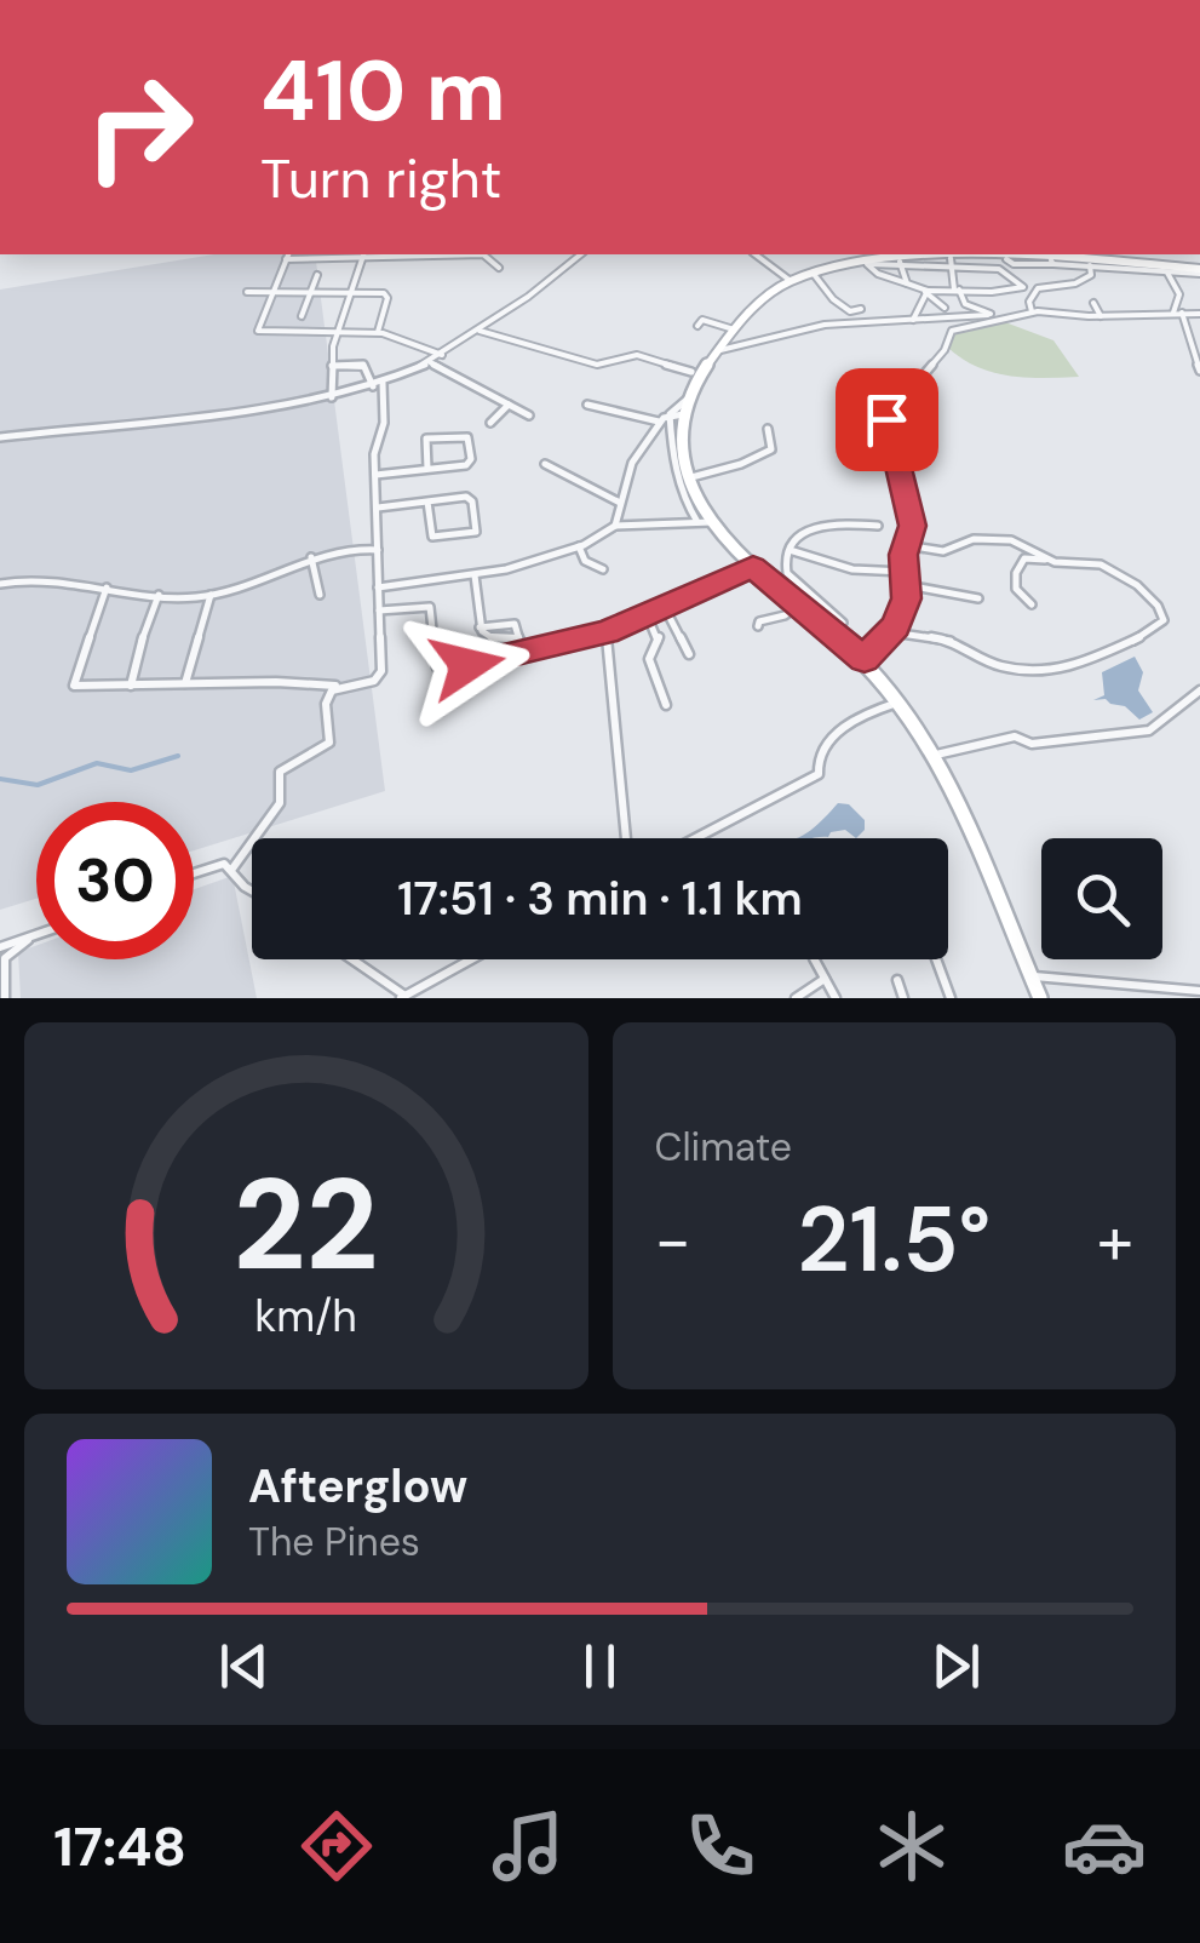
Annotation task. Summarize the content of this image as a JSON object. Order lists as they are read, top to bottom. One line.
{"page":{"turn":["410 m","Turn right"],"limit":"30","trip":"17:51 · 3 min · 1.1 km","tile":"Climate","heat":["−","21.5°","+"],"song":["Afterglow","The Pines"],"tabs":"17:48","gauge":["22","km/h"]}}
